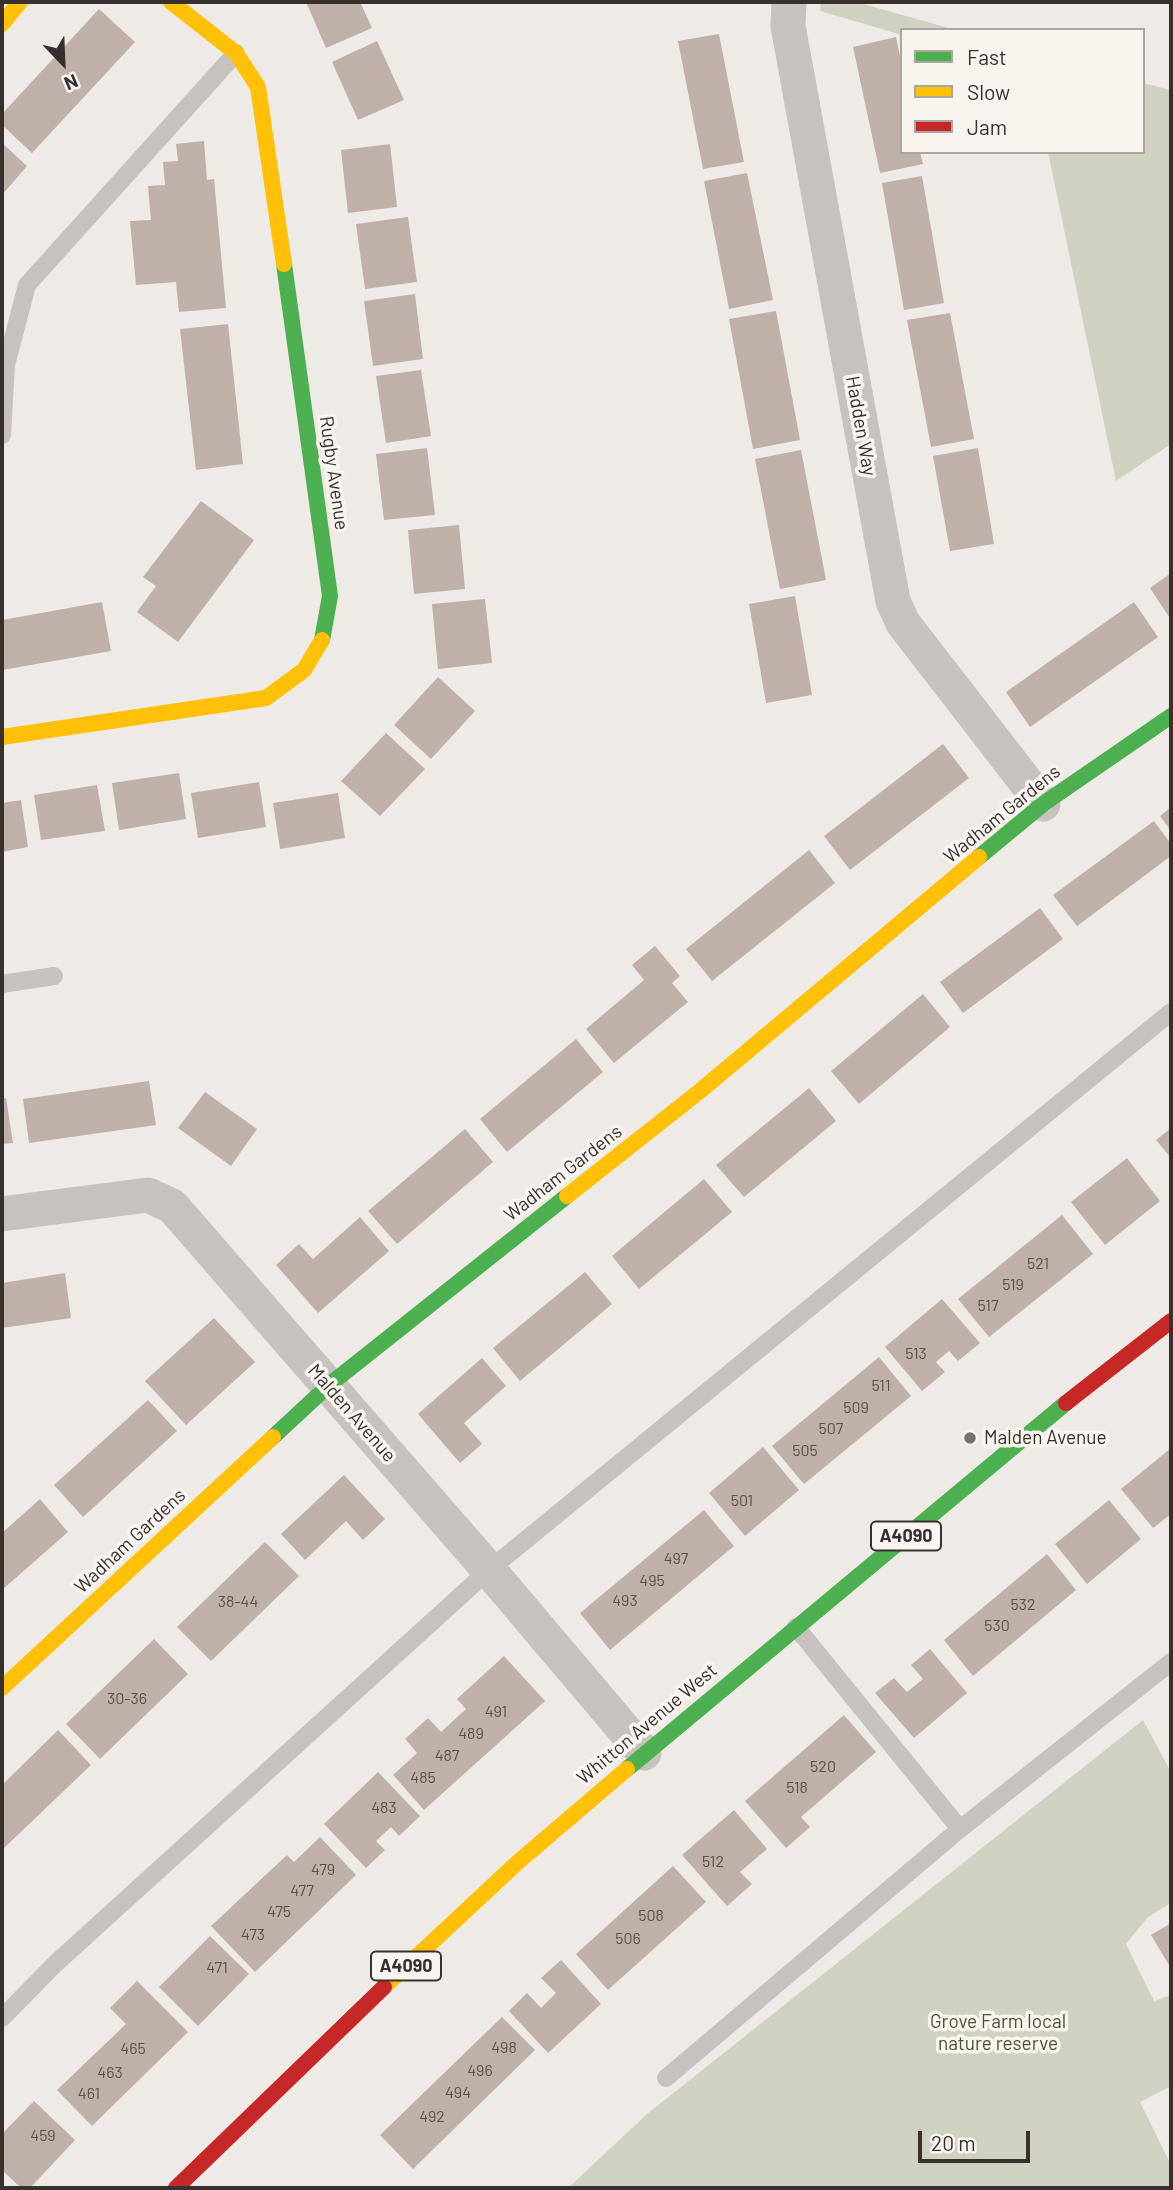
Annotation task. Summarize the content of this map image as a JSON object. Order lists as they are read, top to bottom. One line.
{"streets":{"street":["Hadden Way","Rugby Avenue","Wadham Gardens","Malden Avenue","A4090","Whitton Avenue West"]},"crossings":[["Hadden Way","Wadham Gardens"],["Wadham Gardens","Malden Avenue"],["Malden Avenue","Whitton Avenue West"]],"parks":["Grove Farm local nature reserve"],"places":["Malden Avenue"],"house_numbers":["521","519","517","513","511","509","507","505","501","497","495","493","38-44","532","530","30-36","491","489","487","520","485","518","483","512","479","477","475","508","473","506","471","498","465","496","463","494","461","492","459"],"legend":["Fast","Slow","Jam"],"scale_bar":"20 m","north":"bottom right"}
